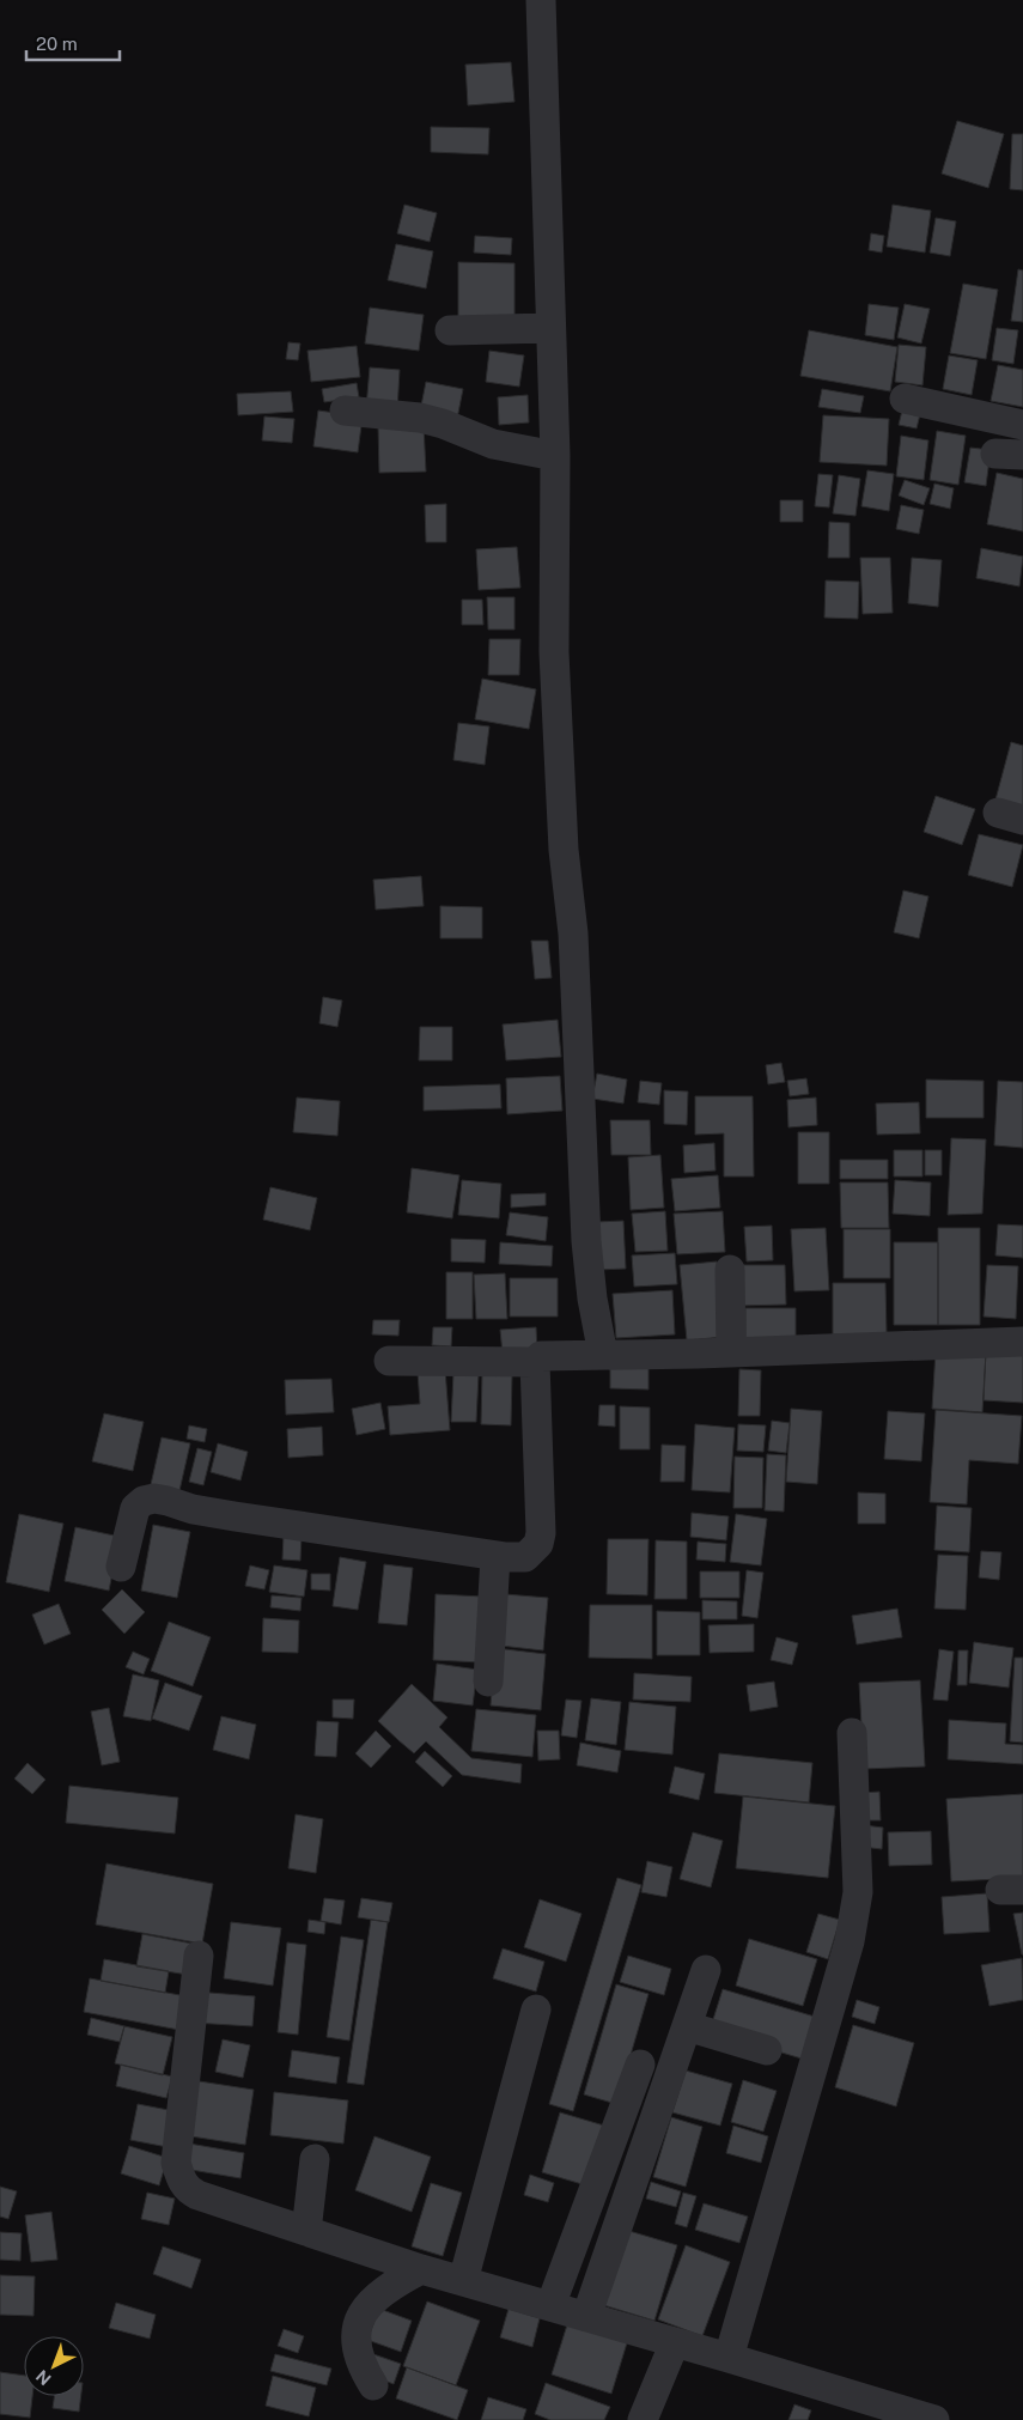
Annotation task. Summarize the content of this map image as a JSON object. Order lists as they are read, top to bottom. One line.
{"scale_bar":"20 m","north":"bottom left"}
